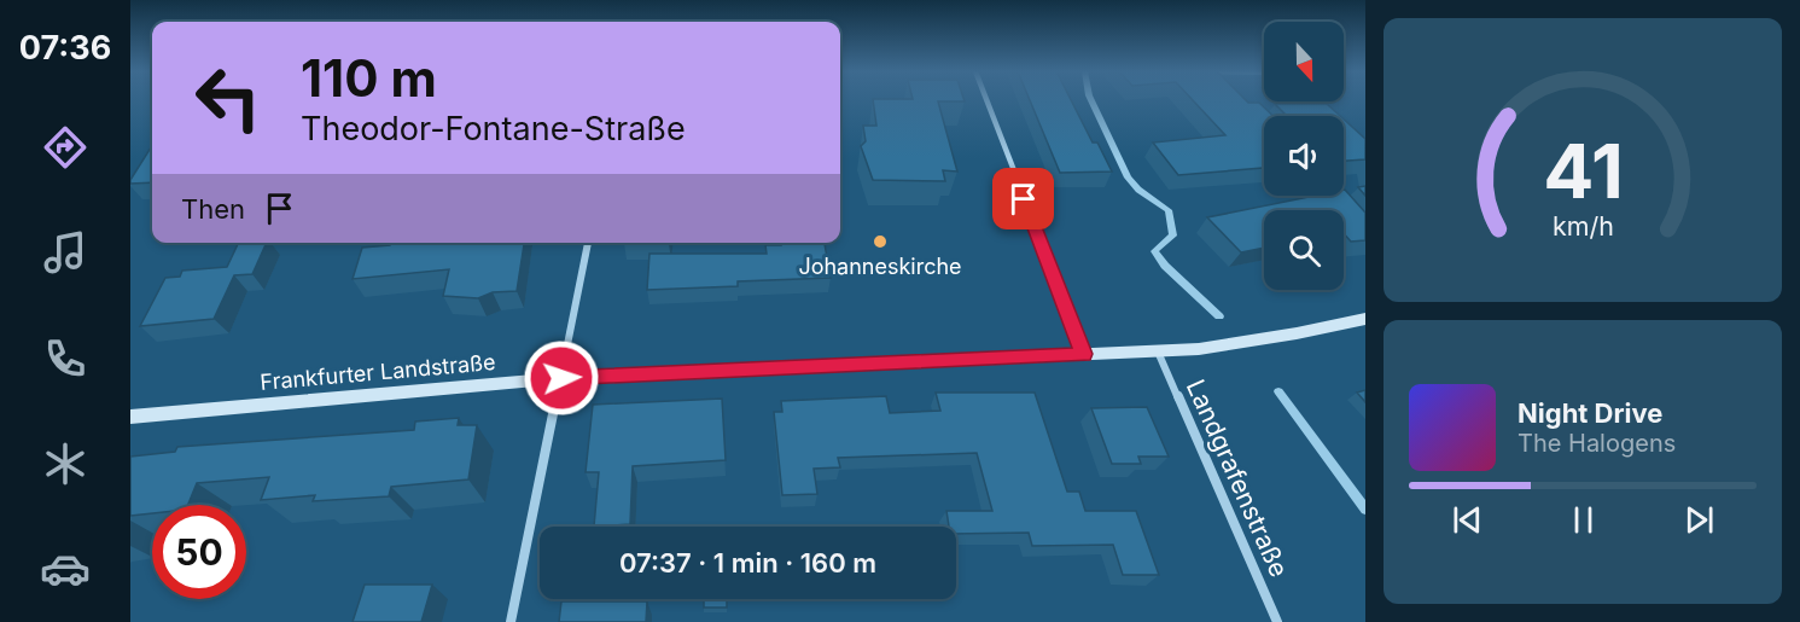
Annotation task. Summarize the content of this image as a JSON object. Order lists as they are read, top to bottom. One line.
{"streets":{"main road":["Frankfurter Landstraße"],"street":["Landgrafenstraße"]},"crossings":[["Frankfurter Landstraße","Landgrafenstraße"]],"places":["Johanneskirche"],"north":"bottom","page":{"tabs":"07:36","turn":["110 m","Theodor-Fontane-Straße"],"then":"Then","song":["Night Drive","The Halogens"],"limit":"50","trip":"07:37 · 1 min · 160 m","gauge":["41","km/h"]}}
